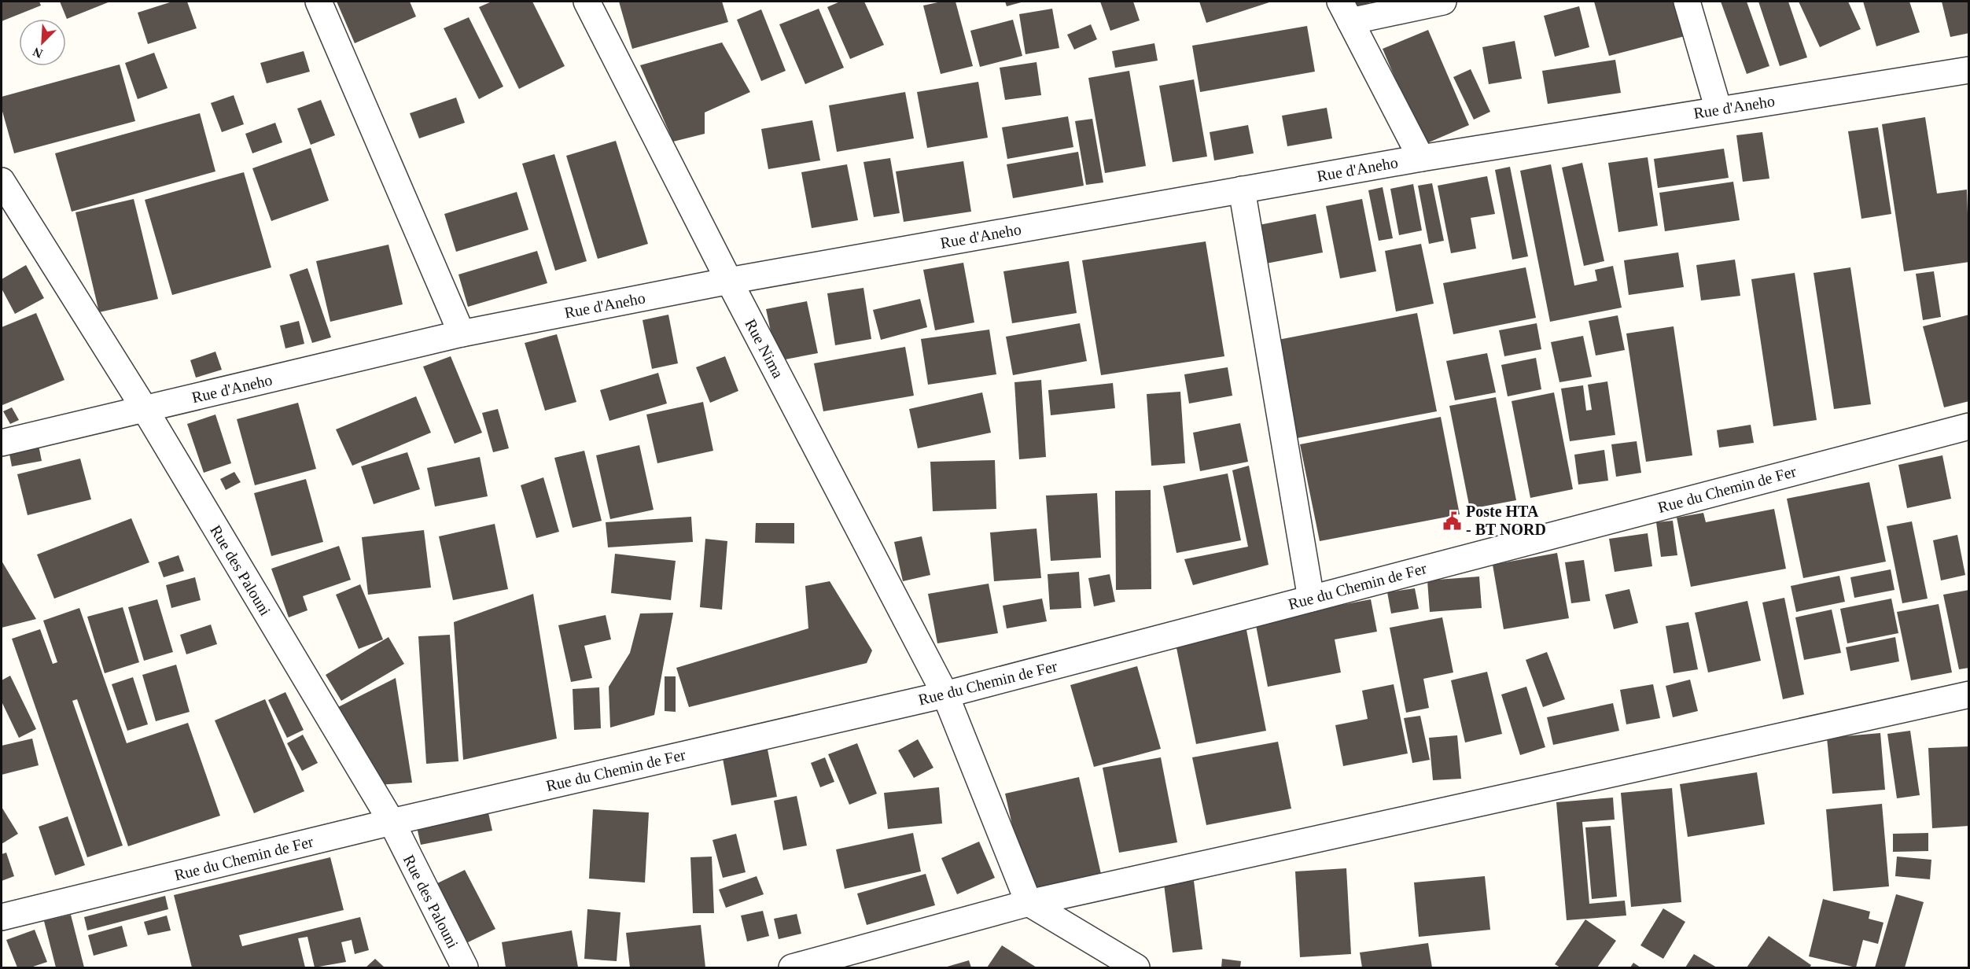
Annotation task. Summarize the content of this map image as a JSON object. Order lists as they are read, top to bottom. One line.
{"streets":{"street":["Rue d'Aneho","Rue Nima","Rue du Chemin de Fer","Rue des Palouni"]},"crossings":[["Rue d'Aneho","Rue Nima"],["Rue d'Aneho","Rue des Palouni"],["Rue Nima","Rue du Chemin de Fer"],["Rue du Chemin de Fer","Rue des Palouni"]],"places":{"public building":["Poste HTA - BT NORD"]},"north":"bottom left"}
